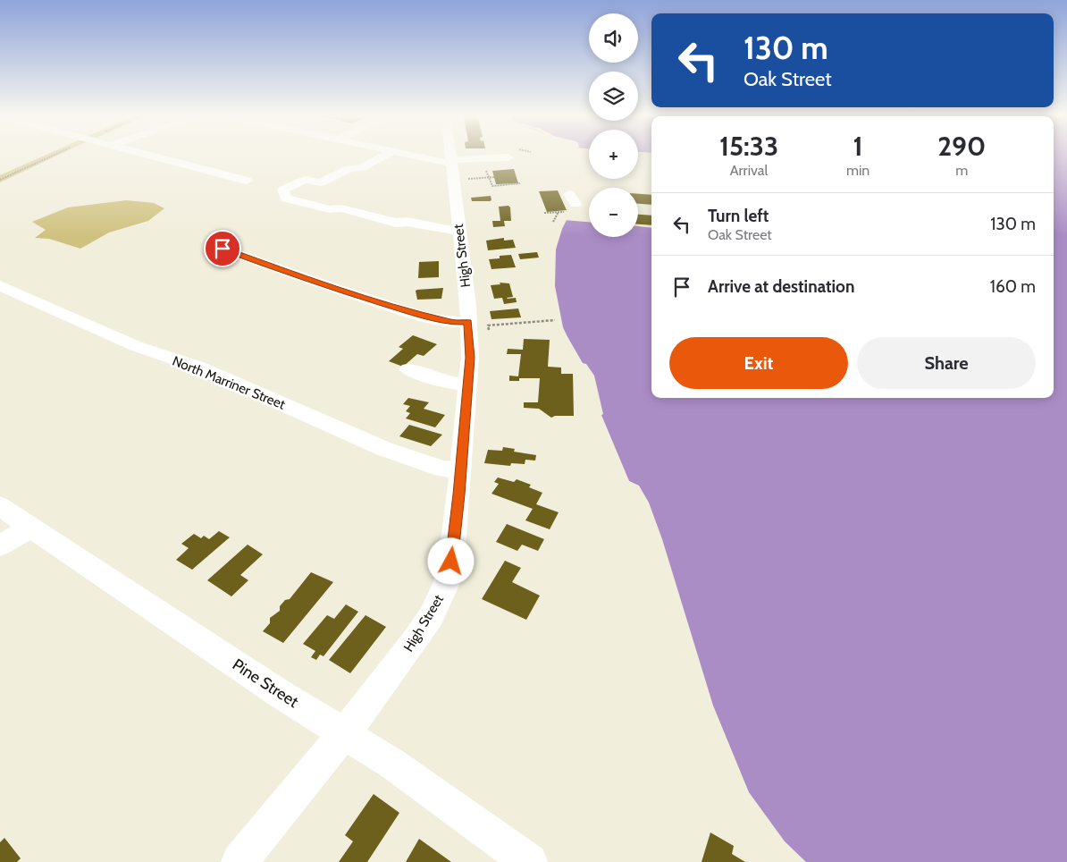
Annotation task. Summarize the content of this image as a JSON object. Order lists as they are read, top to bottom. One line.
{"streets":{"street":["High Street","North Marriner Street","Pine Street"]},"crossings":[["High Street","North Marriner Street"],["High Street","Pine Street"]],"page":{"map_buttons":["+","−"],"turn":["130 m","Oak Street"],"eta":["15:33","Arrival","1","min","290","m"],"list":[{"name":"Turn left","note":"Oak Street","value":"130 m"},{"name":"Arrive at destination","value":"160 m"}],"buttons":["Exit","Share"]}}
